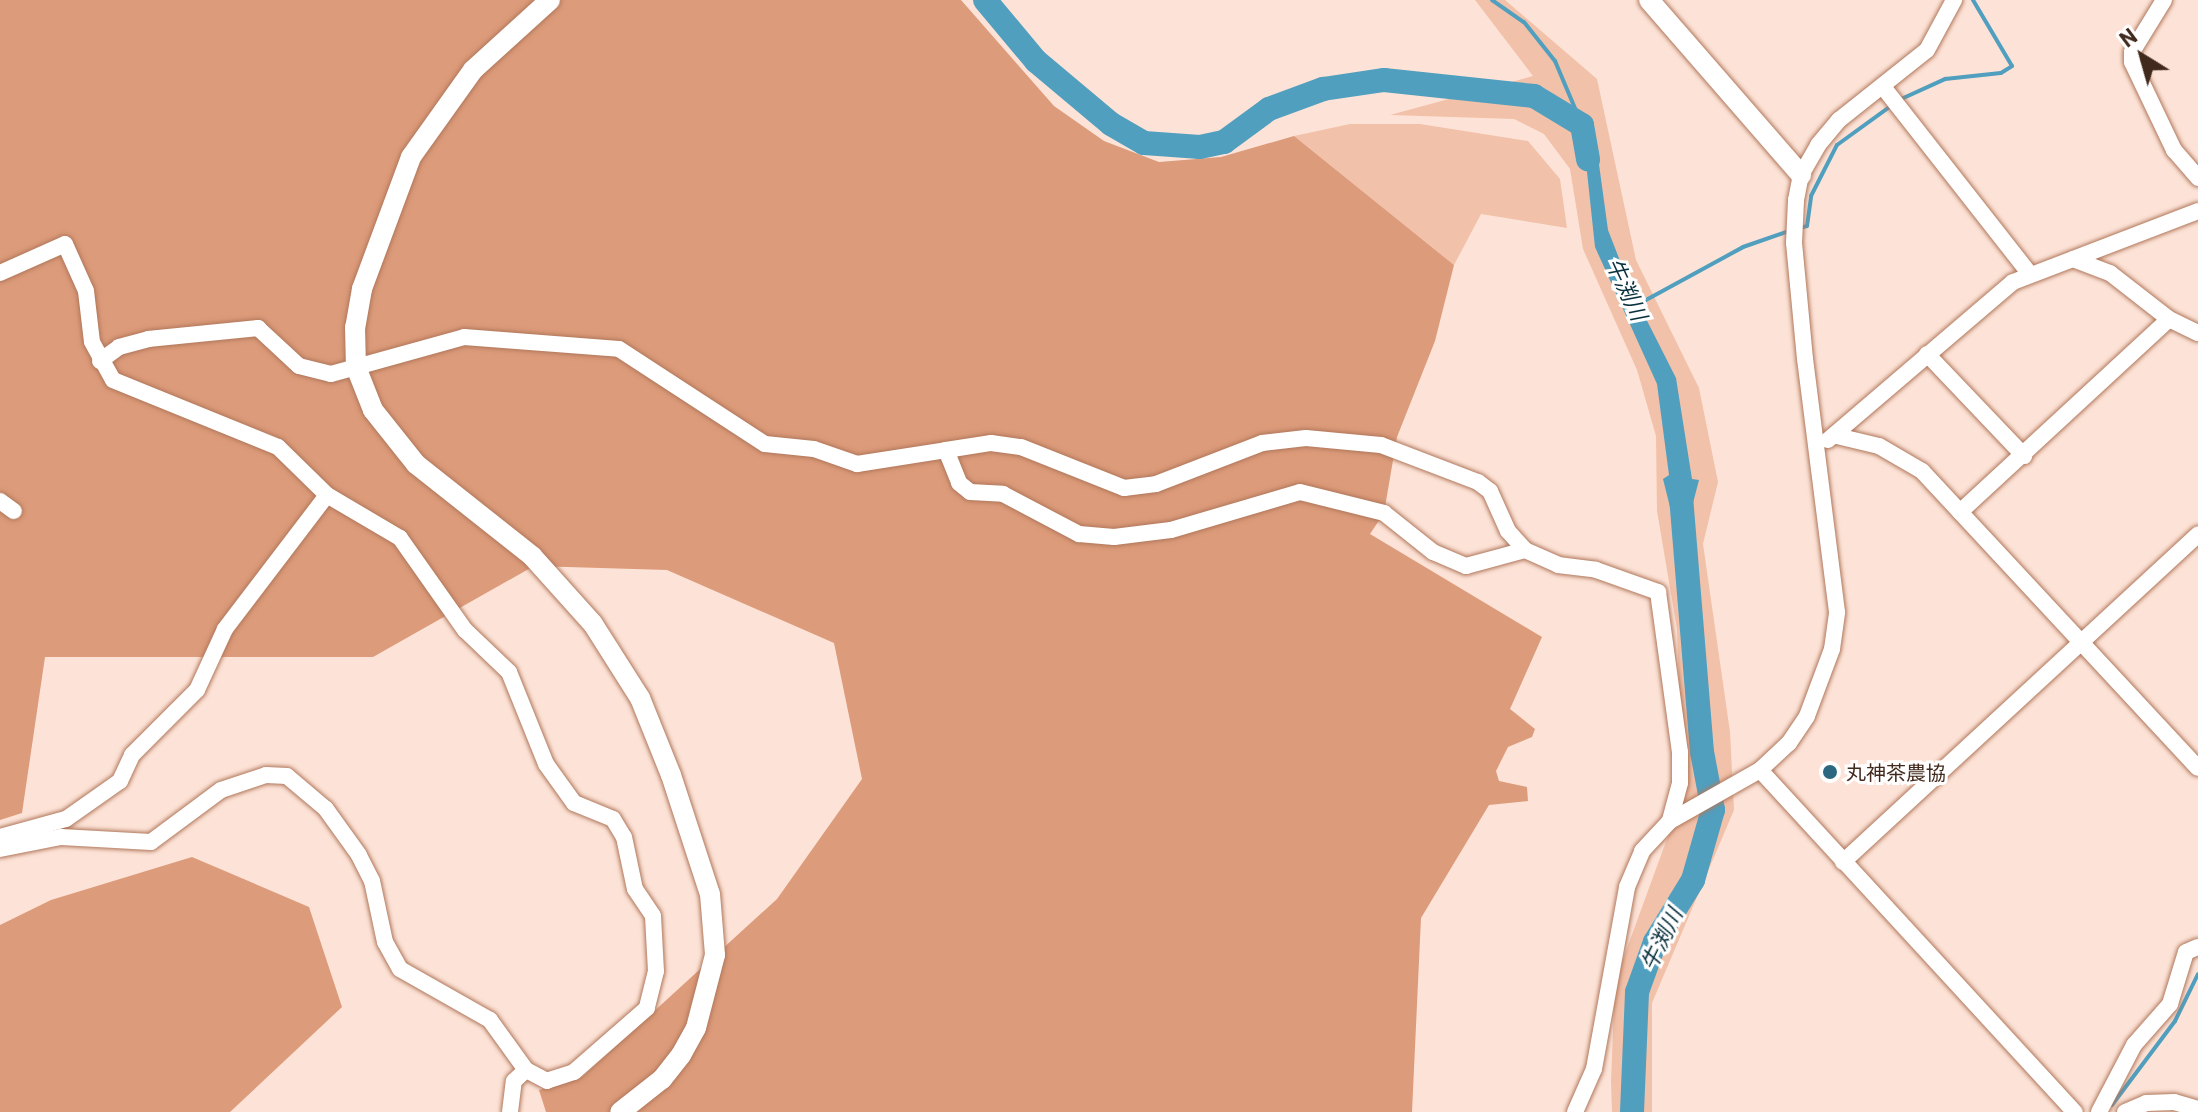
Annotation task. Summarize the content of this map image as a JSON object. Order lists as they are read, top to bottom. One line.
{"water":["牛渕川"],"places":["丸神茶農協"],"north":"top left"}
